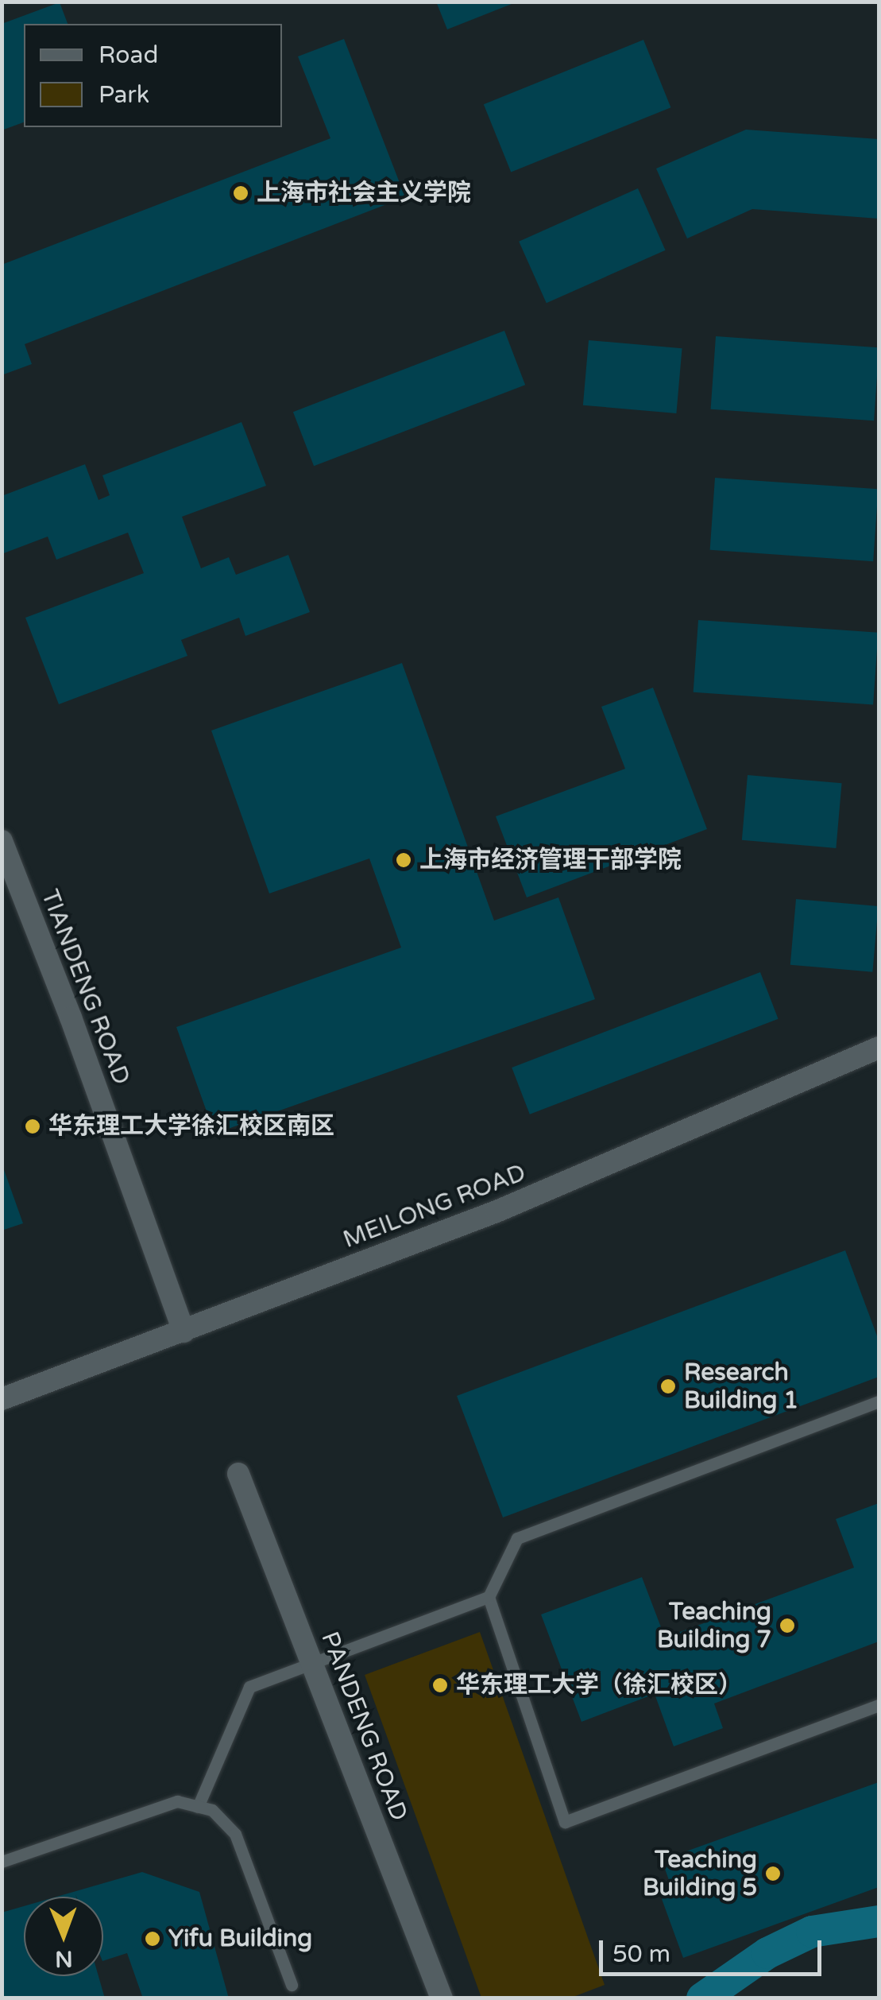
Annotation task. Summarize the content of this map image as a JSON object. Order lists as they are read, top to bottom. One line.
{"streets":{"street":["TIANDENG ROAD","MEILONG ROAD","PANDENG ROAD"]},"crossings":[["TIANDENG ROAD","MEILONG ROAD"]],"places":["上海市社会主义学院","上海市经济管理干部学院","华东理工大学徐汇校区南区","Research Building 1","Teaching Building 7","华东理工大学（徐汇校区）","Teaching Building 5","Yifu Building"],"legend":["Road","Park"],"scale_bar":"50 m","north":"bottom"}
